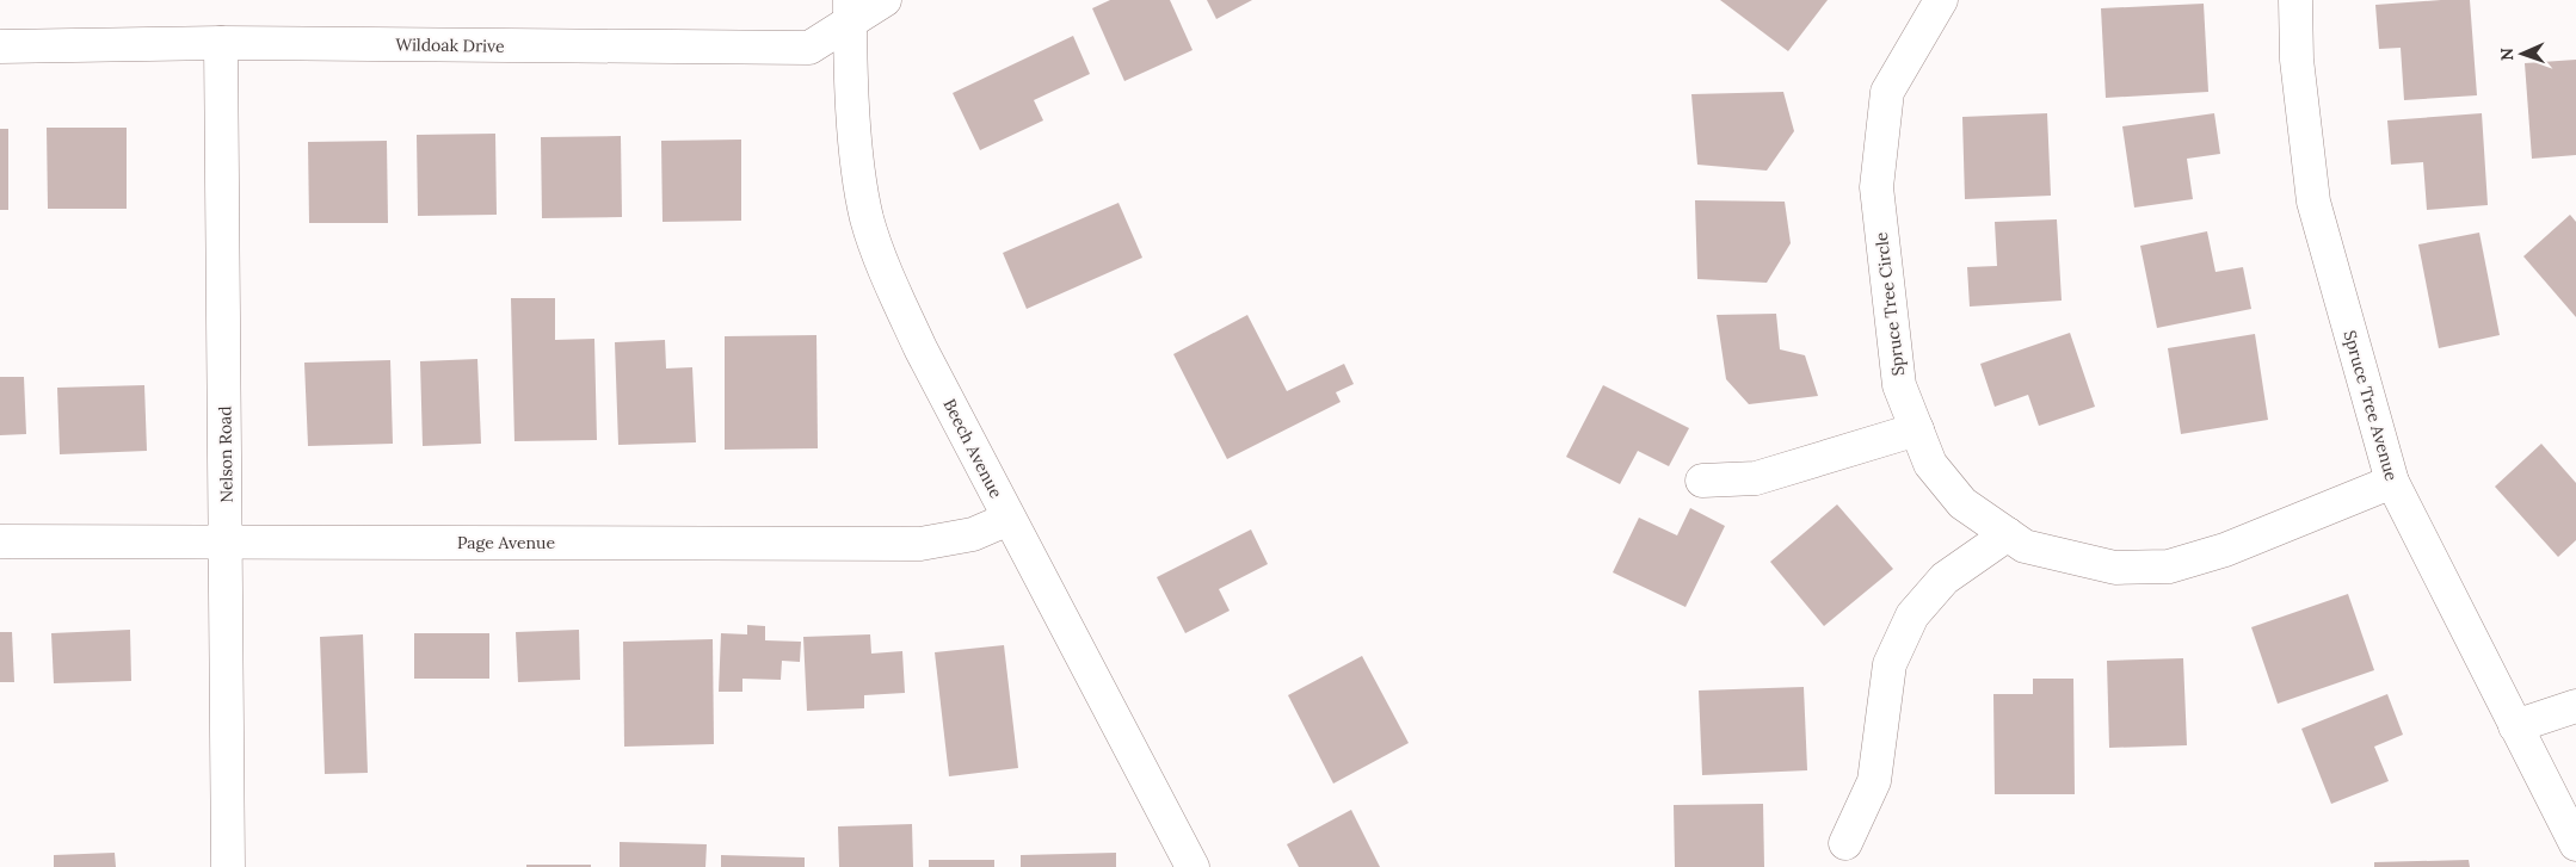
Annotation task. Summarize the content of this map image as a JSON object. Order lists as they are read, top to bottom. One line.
{"streets":{"street":["Wildoak Drive","Spruce Tree Circle","Spruce Tree Avenue","Beech Avenue","Nelson Road","Page Avenue"]},"crossings":[["Wildoak Drive","Beech Avenue"],["Wildoak Drive","Nelson Road"],["Spruce Tree Circle","Spruce Tree Avenue"],["Beech Avenue","Page Avenue"],["Nelson Road","Page Avenue"]],"north":"left"}
